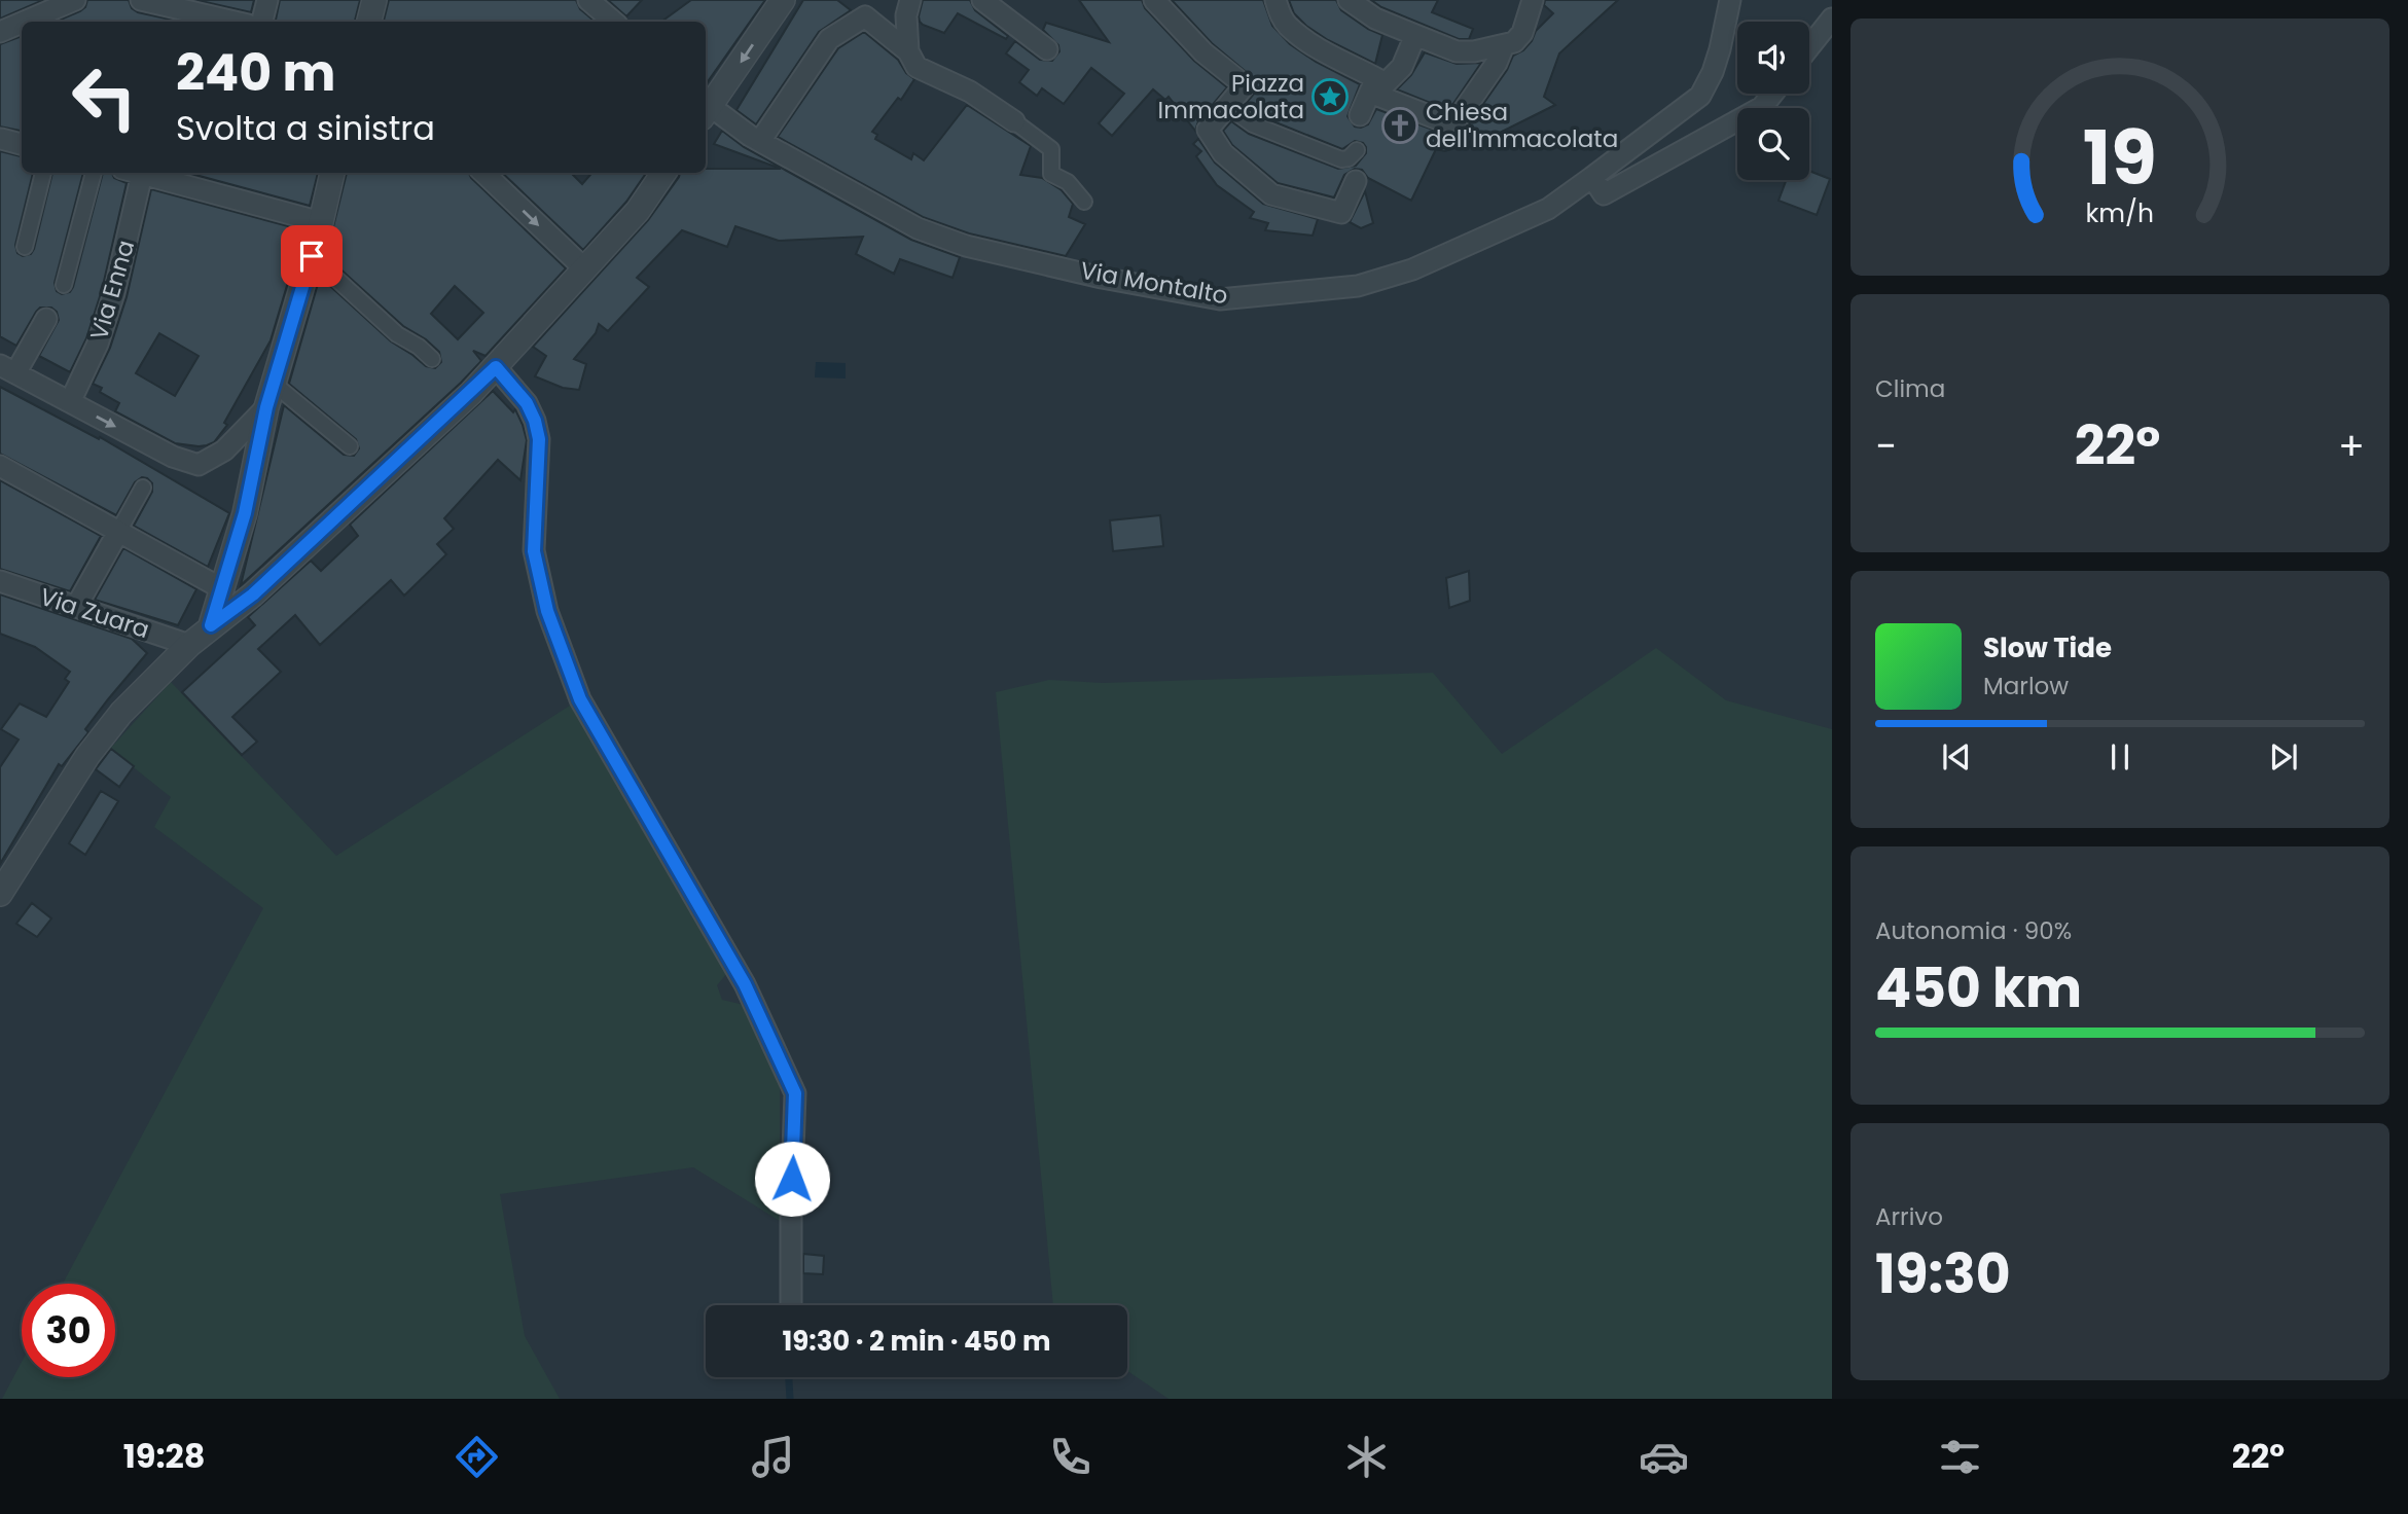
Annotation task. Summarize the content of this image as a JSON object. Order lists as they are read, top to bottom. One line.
{"streets":{"street":["Via Montalto","Via Enna","Via Zuara"]},"places":{"place":["Piazza Immacolata"],"church":["Chiesa dell'Immacolata"]},"page":{"turn":["240 m","Svolta a sinistra"],"tile":["Clima",["Autonomia · 90%","450 km"],["Arrivo","19:30"]],"heat":["−","22°","+"],"song":["Slow Tide","Marlow"],"limit":"30","trip":"19:30 · 2 min · 450 m","tabs":["19:28","22°"],"gauge":["19","km/h"]}}
